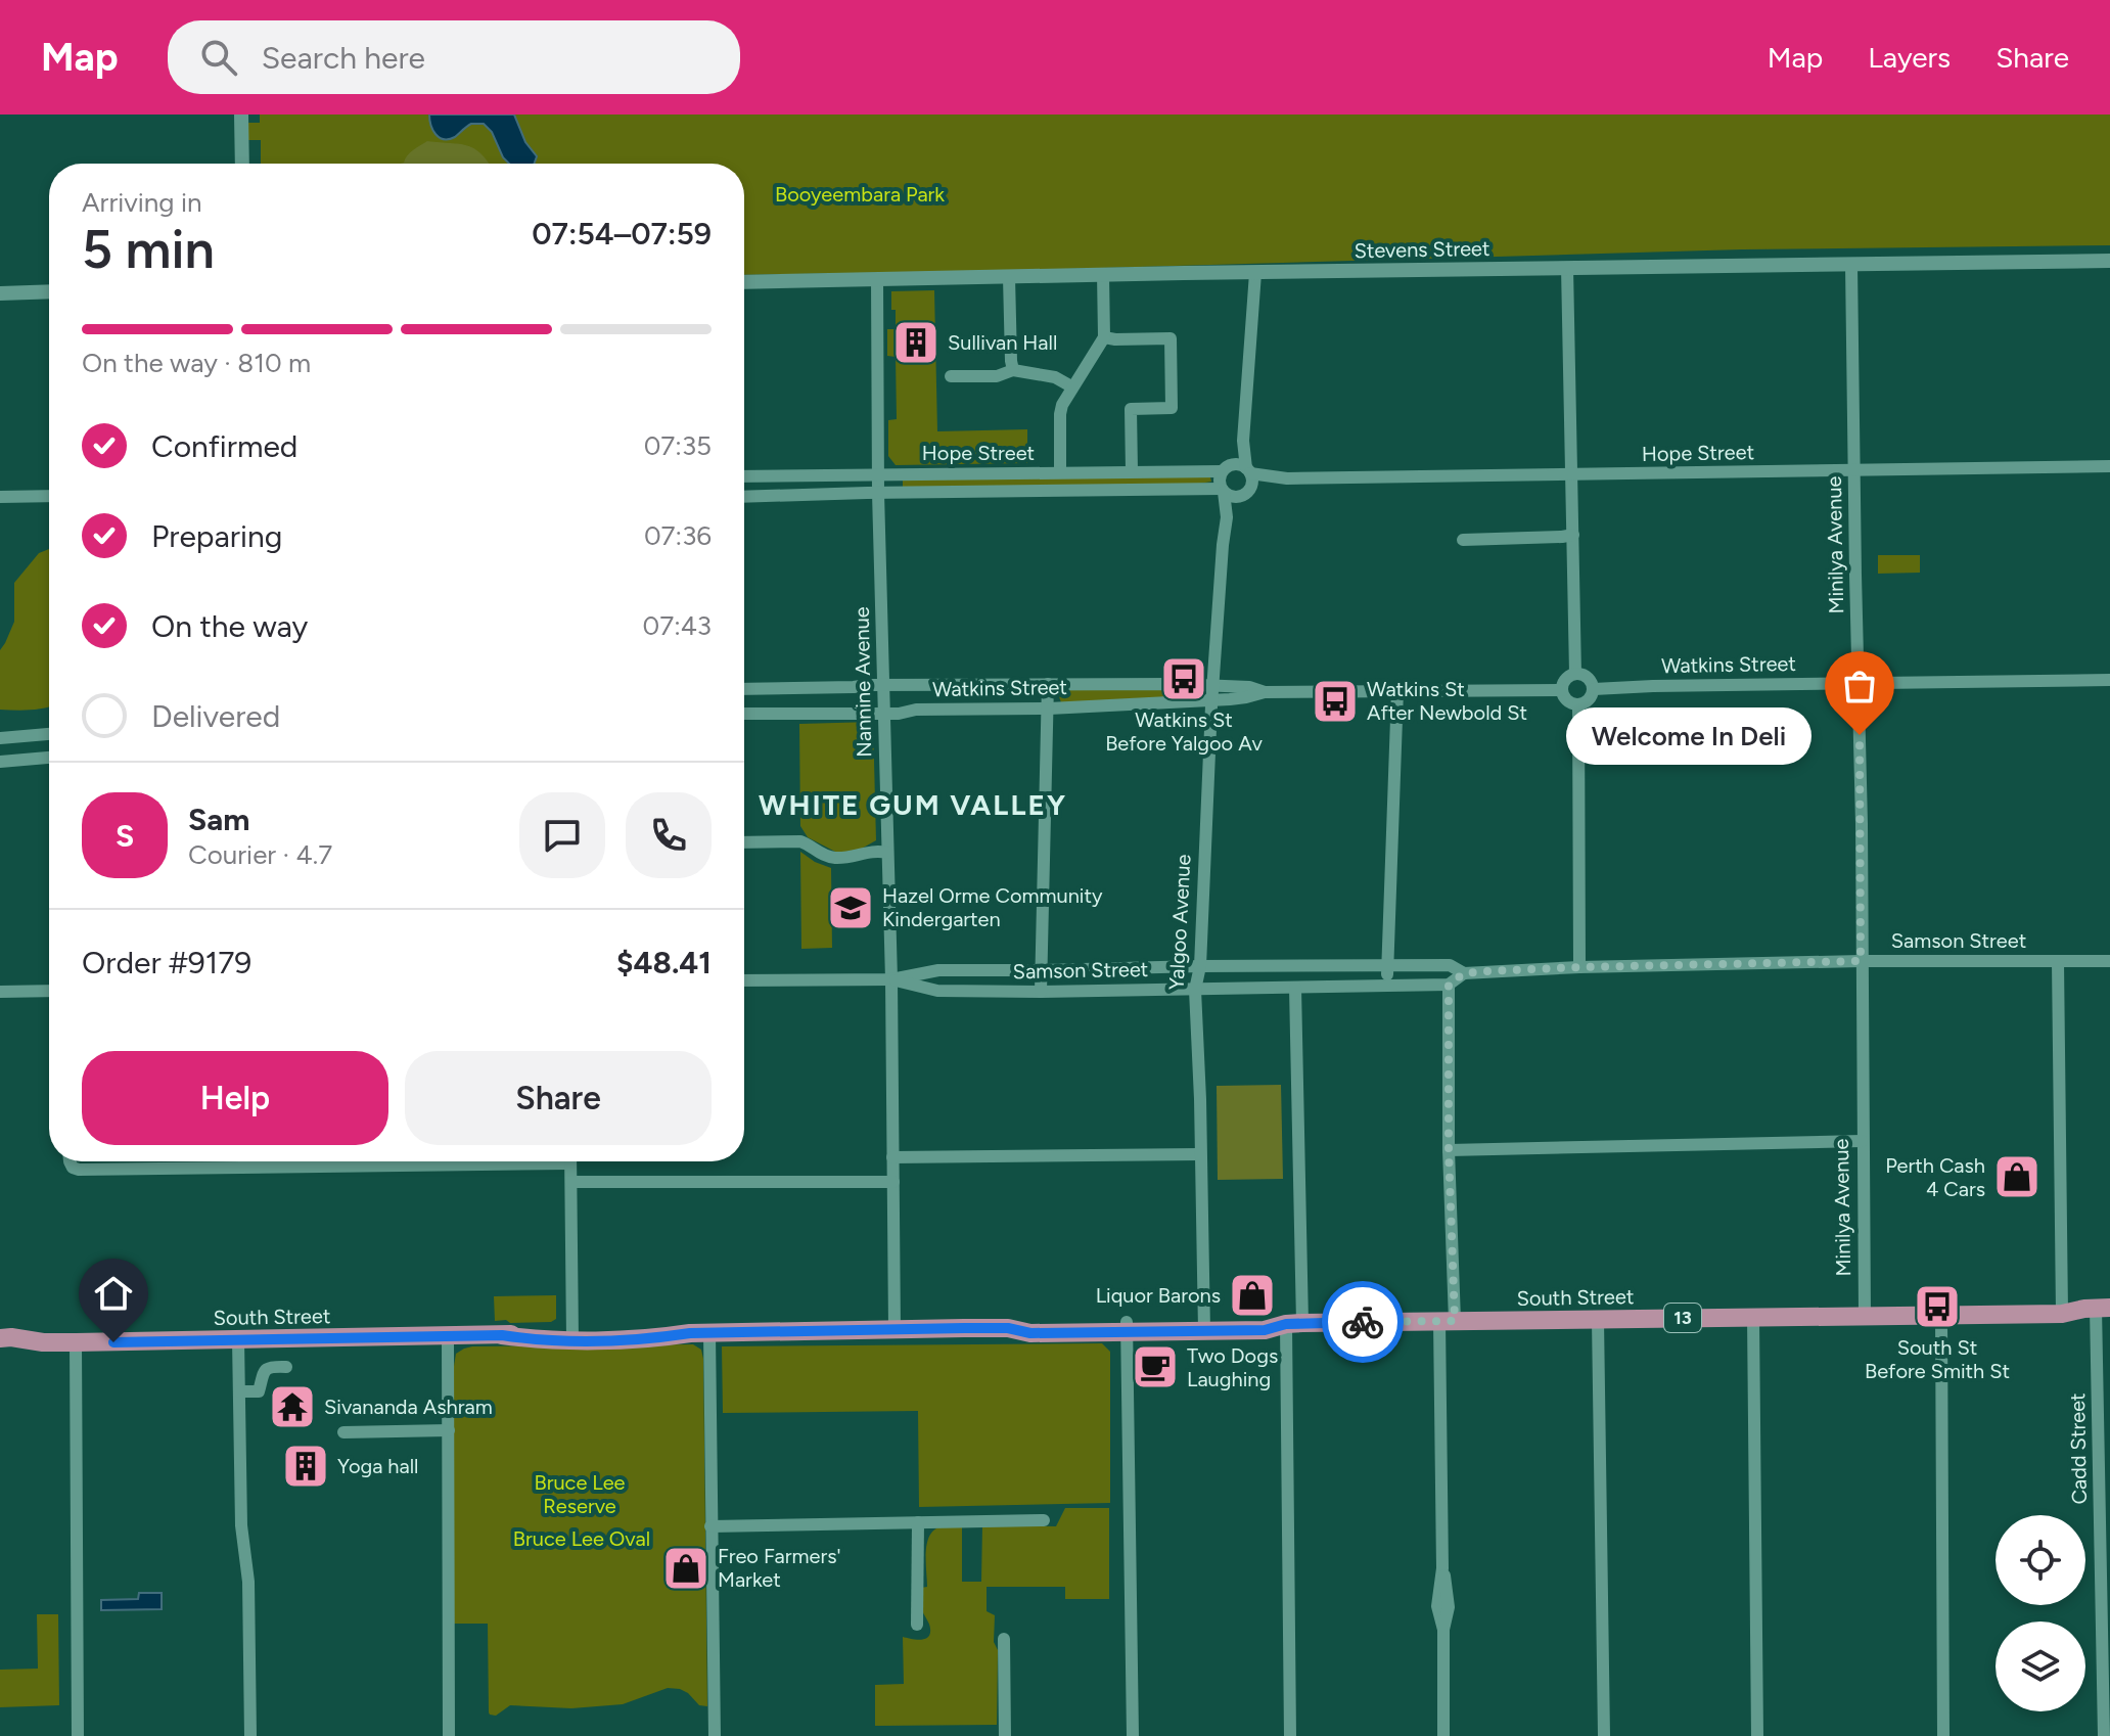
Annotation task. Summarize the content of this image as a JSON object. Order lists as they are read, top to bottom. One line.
{"streets":{"main road":["South Street","13"],"street":["Stevens Street","Hope Street","Minilya Avenue","Watkins Street","Nannine Avenue","Yalgoo Avenue","Samson Street","Cadd Street"]},"crossings":[["Stevens Street","Minilya Avenue"],["Stevens Street","Nannine Avenue"],["Hope Street","Minilya Avenue"],["Hope Street","Nannine Avenue"],["Hope Street","Yalgoo Avenue"],["Minilya Avenue","Watkins Street"],["Minilya Avenue","Samson Street"],["Minilya Avenue","South Street"],["Watkins Street","Nannine Avenue"],["Watkins Street","Yalgoo Avenue"],["Nannine Avenue","Samson Street"],["Nannine Avenue","South Street"],["Yalgoo Avenue","Samson Street"],["Yalgoo Avenue","South Street"],["South Street","Cadd Street"]],"districts":["WHITE GUM VALLEY"],"parks":["Booyeembara Park","Bruce Lee Reserve","Bruce Lee Oval"],"places":{"building":["Sullivan Hall","Yoga hall"],"bus stop":["Watkins St Before Yalgoo Av","Watkins St After Newbold St","South St Before Smith St"],"other":["Welcome In Deli"],"school or university":["Hazel Orme Community Kindergarten"],"shop":["Perth Cash 4 Cars","Liquor Barons","Freo Farmers' Market"],"cafe":["Two Dogs Laughing"],"temple":["Sivananda Ashram"]},"page":{"header":"Map","search":"Search here","nav":["Map","Layers","Share"],"heading":["5 min","Arriving in","07:54–07:59"],"panel":["Sam","Courier · 4.7","Order #9179","$48.41"],"bar":"On the way · 810 m","list":[["Confirmed","07:35"],["Preparing","07:36"],["On the way","07:43"],"Delivered"],"bubble":"Welcome In Deli","round":"S","buttons":["Help","Share"]}}
